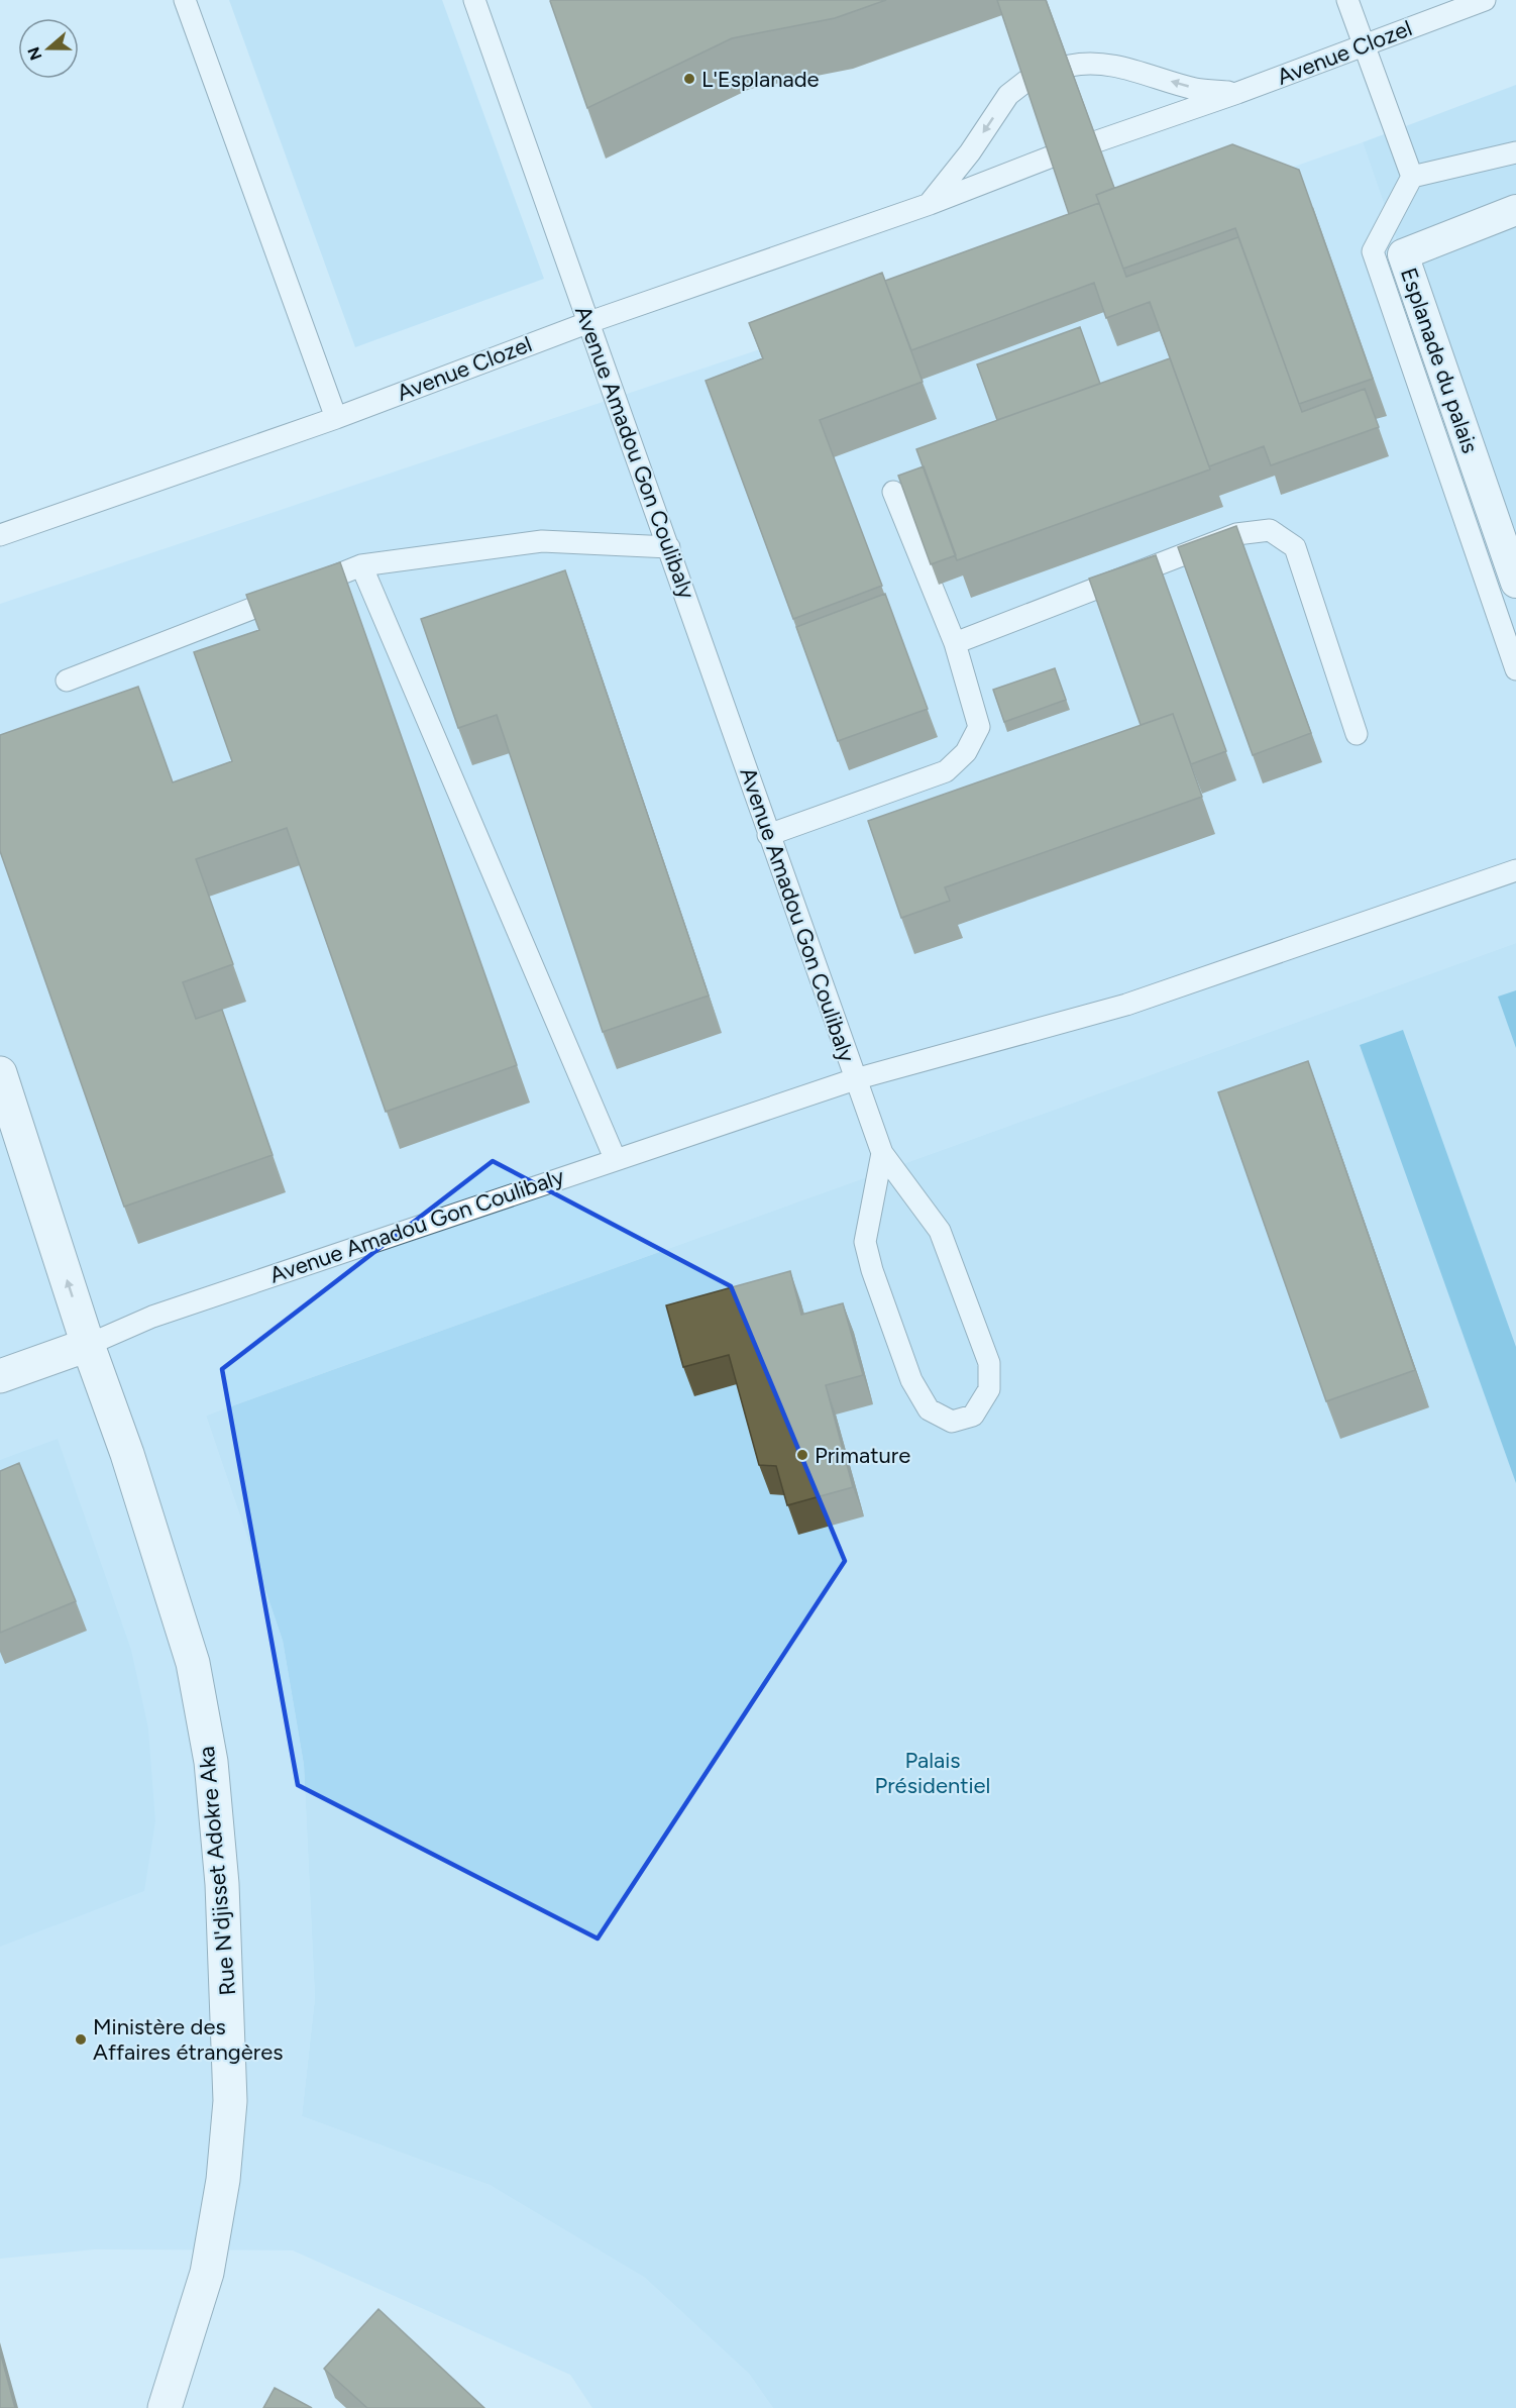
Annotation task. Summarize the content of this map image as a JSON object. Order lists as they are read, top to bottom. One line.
{"streets":{"street":["Esplanade du palais","Avenue Amadou Gon Coulibaly","Rue N'djisset Adokre Aka"],"lane":["Avenue Clozel"]},"crossings":[["Avenue Clozel","Avenue Amadou Gon Coulibaly"],["Avenue Amadou Gon Coulibaly","Rue N'djisset Adokre Aka"]],"parks":["Palais Présidentiel"],"places":["L'Esplanade","Primature","Ministère des Affaires étrangères"],"north":"left"}
